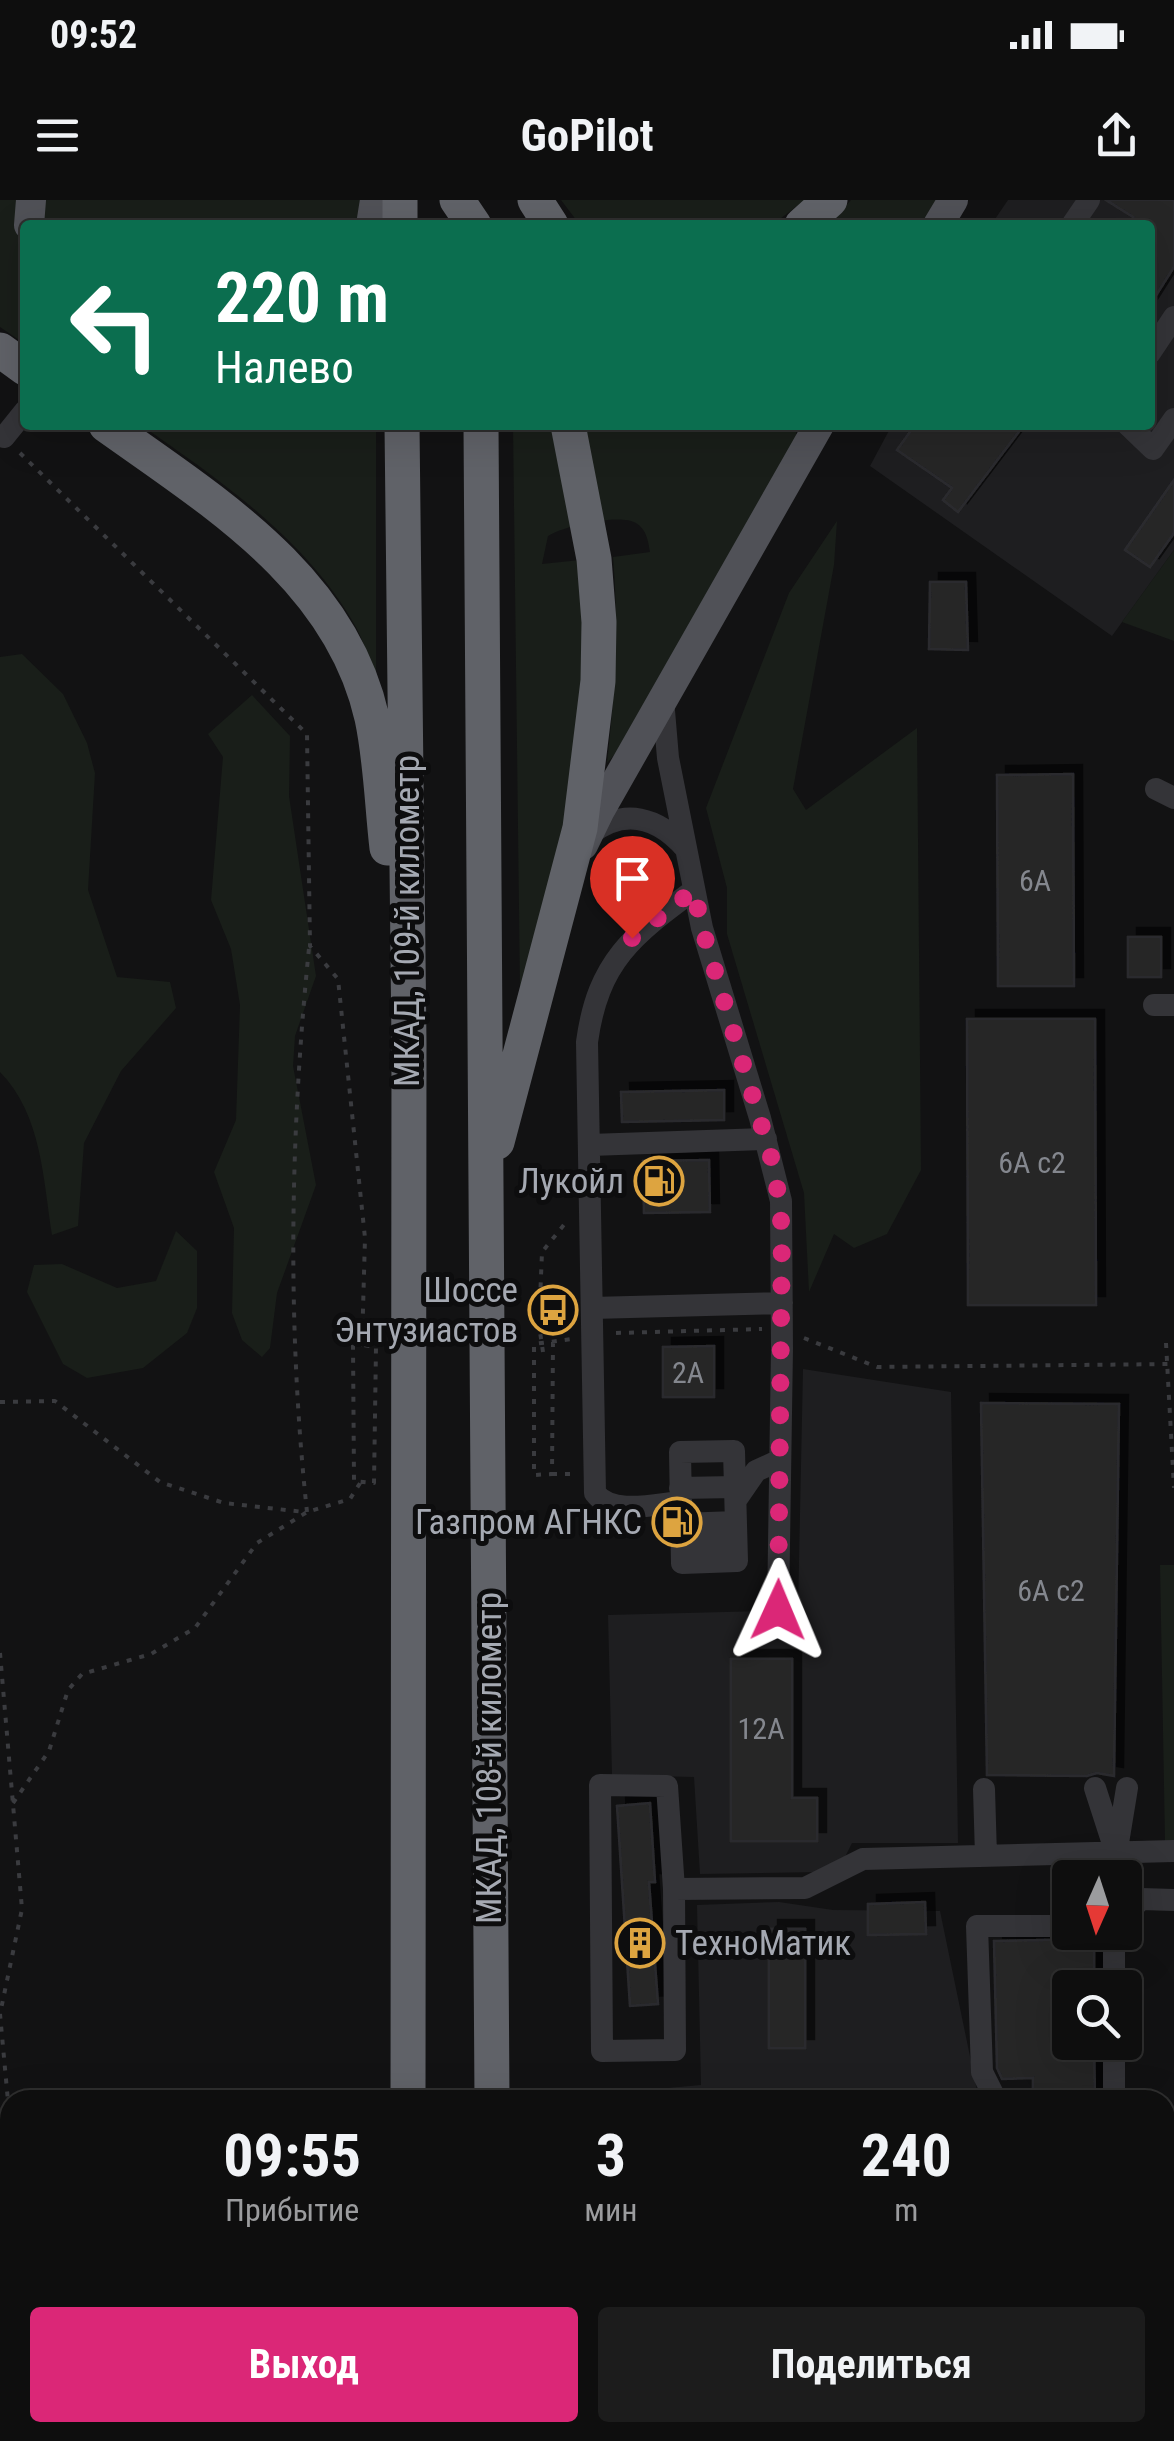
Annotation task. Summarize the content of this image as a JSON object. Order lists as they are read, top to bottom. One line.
{"streets":{"highway":["МКАД, 109-й километр","МКАД, 108-й километр"]},"places":{"fuel station":["Лукойл","Газпром АГНКС"],"bus stop":["Шоссе Энтузиастов"],"building":["ТехноМатик"]},"house_numbers":["6А","6А с2","2А","6A c2","12А"],"north":"bottom","page":{"status":"09:52","header":"GoPilot","turn":["220 m","Налево"],"eta":["09:55","Прибытие","3","мин","240","m"],"buttons":["Выход","Поделиться"]}}
